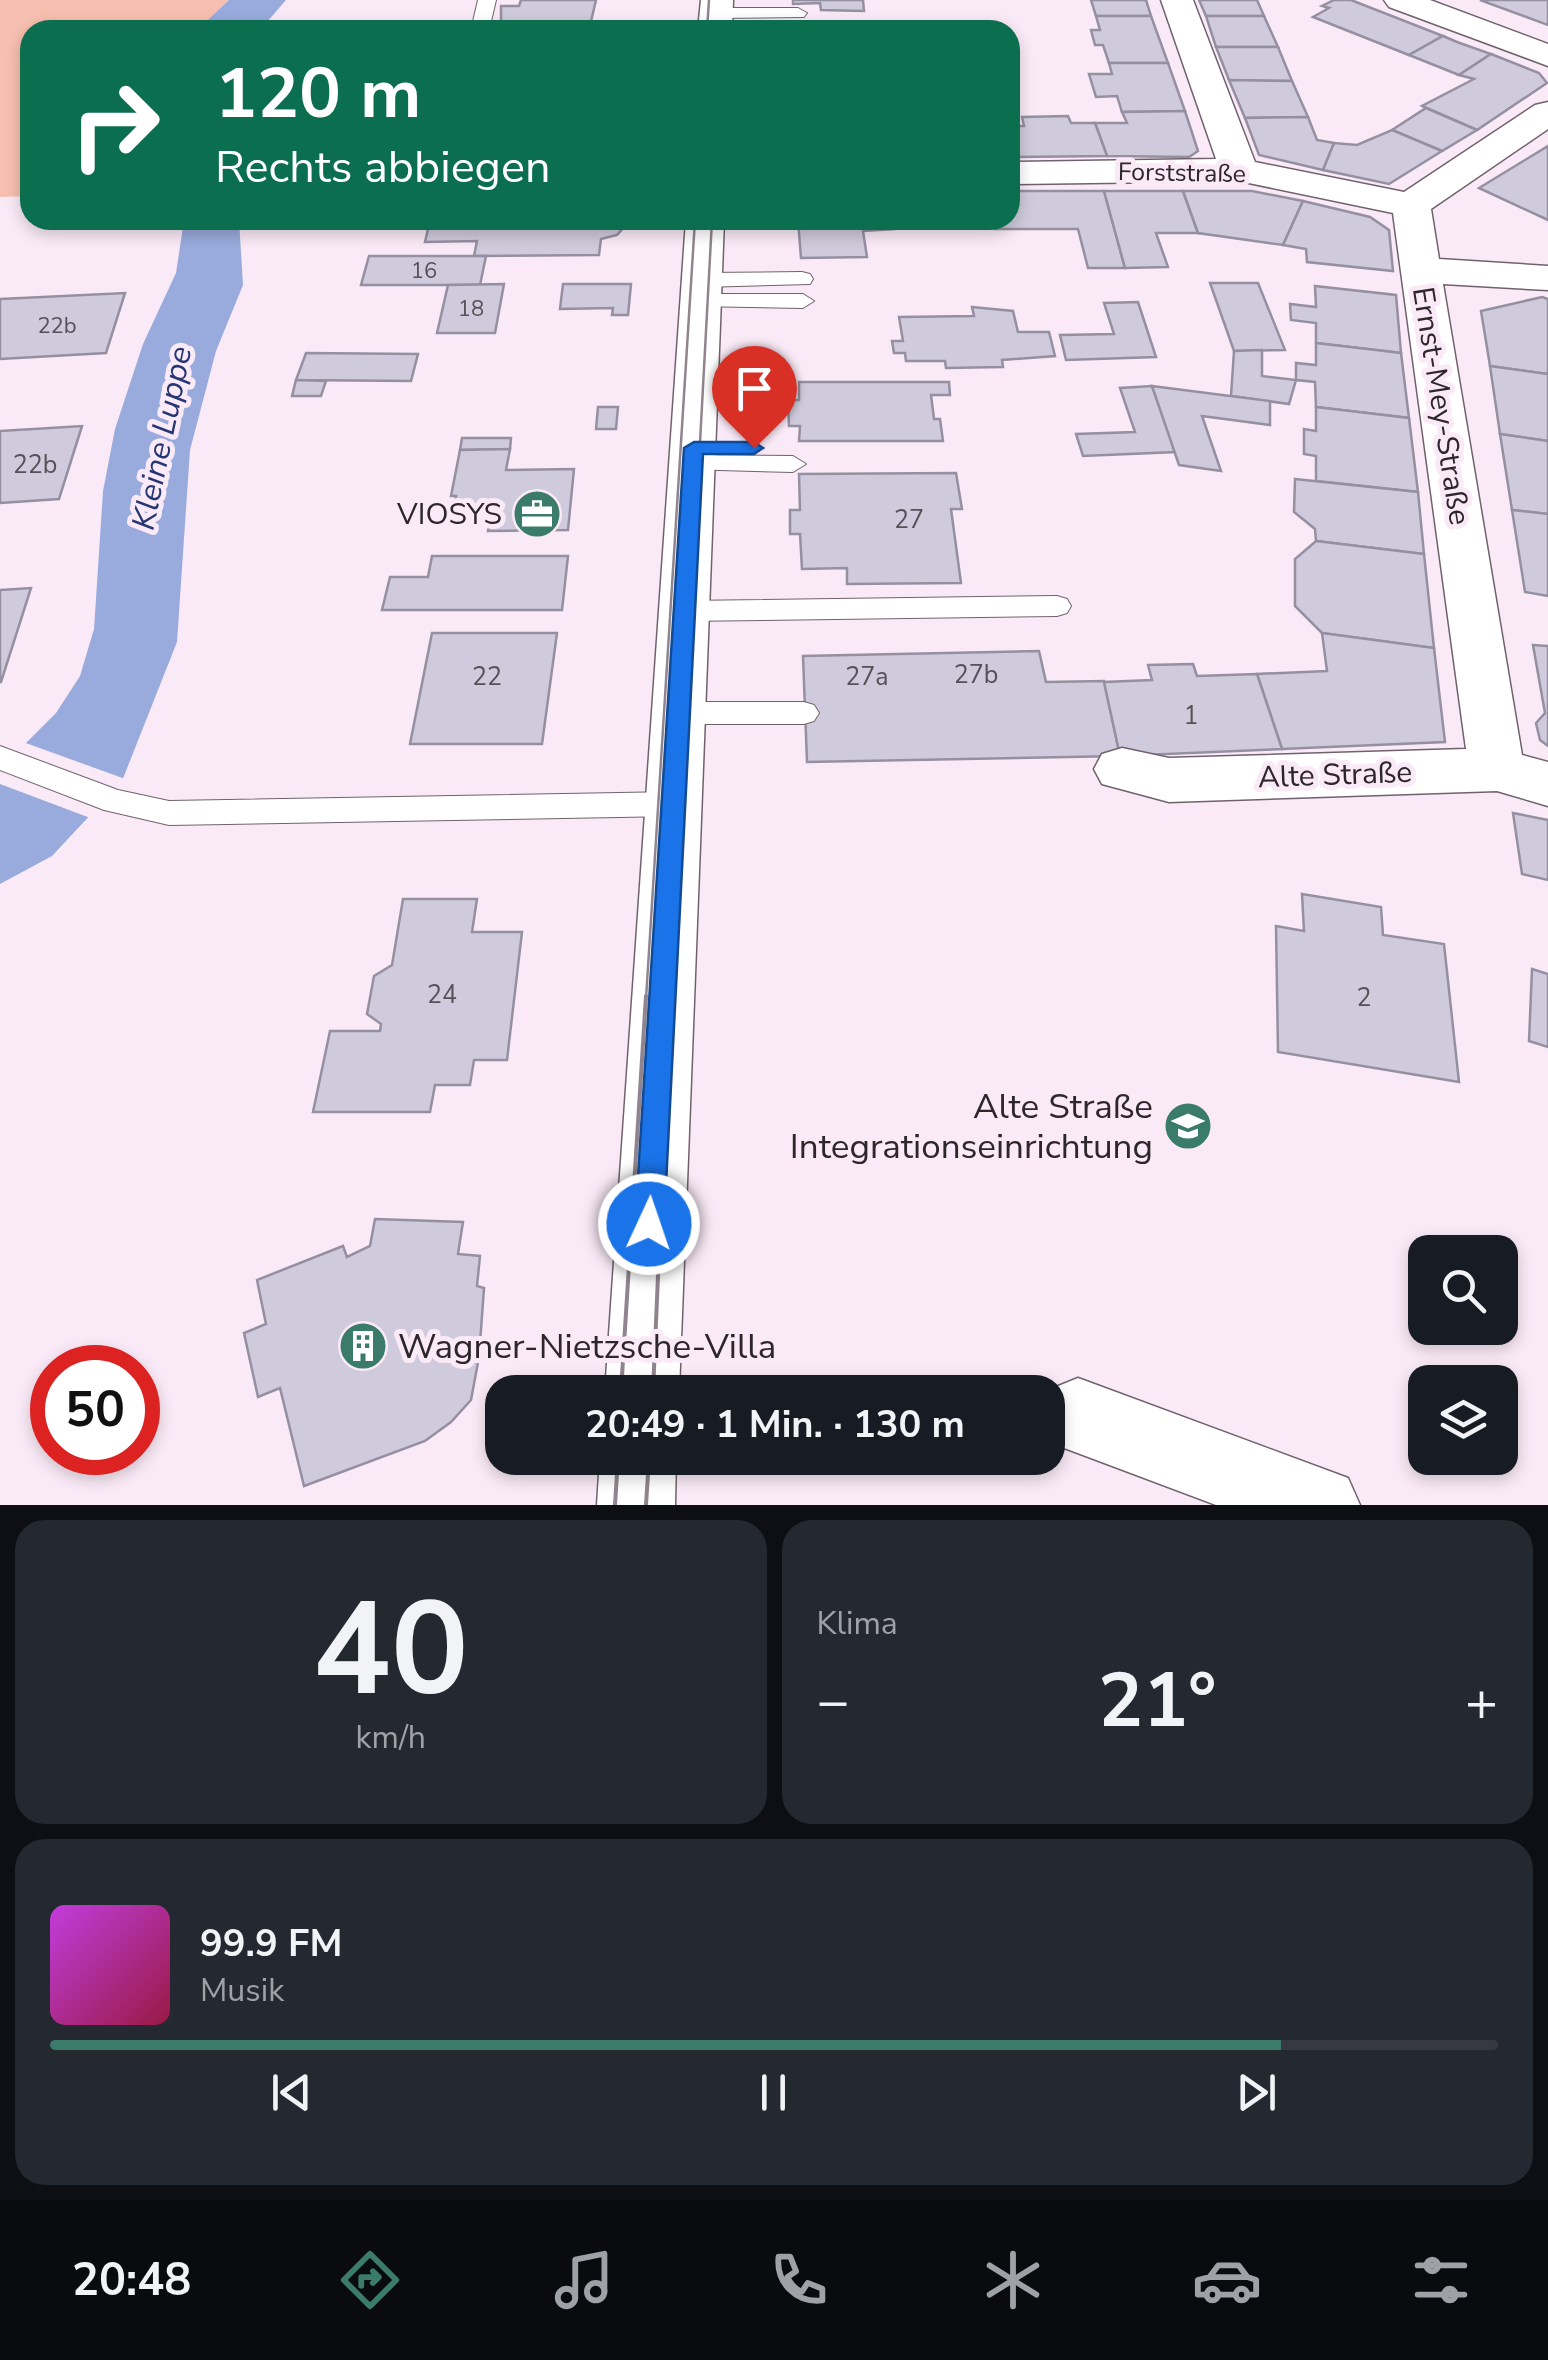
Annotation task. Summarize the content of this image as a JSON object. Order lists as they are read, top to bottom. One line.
{"streets":{"street":["Forststraße","Ernst-Mey-Straße","Alte Straße"]},"crossings":[["Forststraße","Ernst-Mey-Straße"],["Ernst-Mey-Straße","Alte Straße"]],"water":["Kleine Luppe"],"places":{"office":["VIOSYS"],"school or university":["Alte Straße Integrationseinrichtung"],"building":["Wagner-Nietzsche-Villa"]},"house_numbers":["16","18","22b","22b","27","27b","22","27a","1","24","2"],"page":{"turn":["120 m","Rechts abbiegen"],"limit":"50","trip":"20:49 · 1 Min. · 130 m","tile":[["40","km/h"],"Klima"],"heat":["−","21°","+"],"song":["99.9 FM","Musik"],"tabs":"20:48"}}
